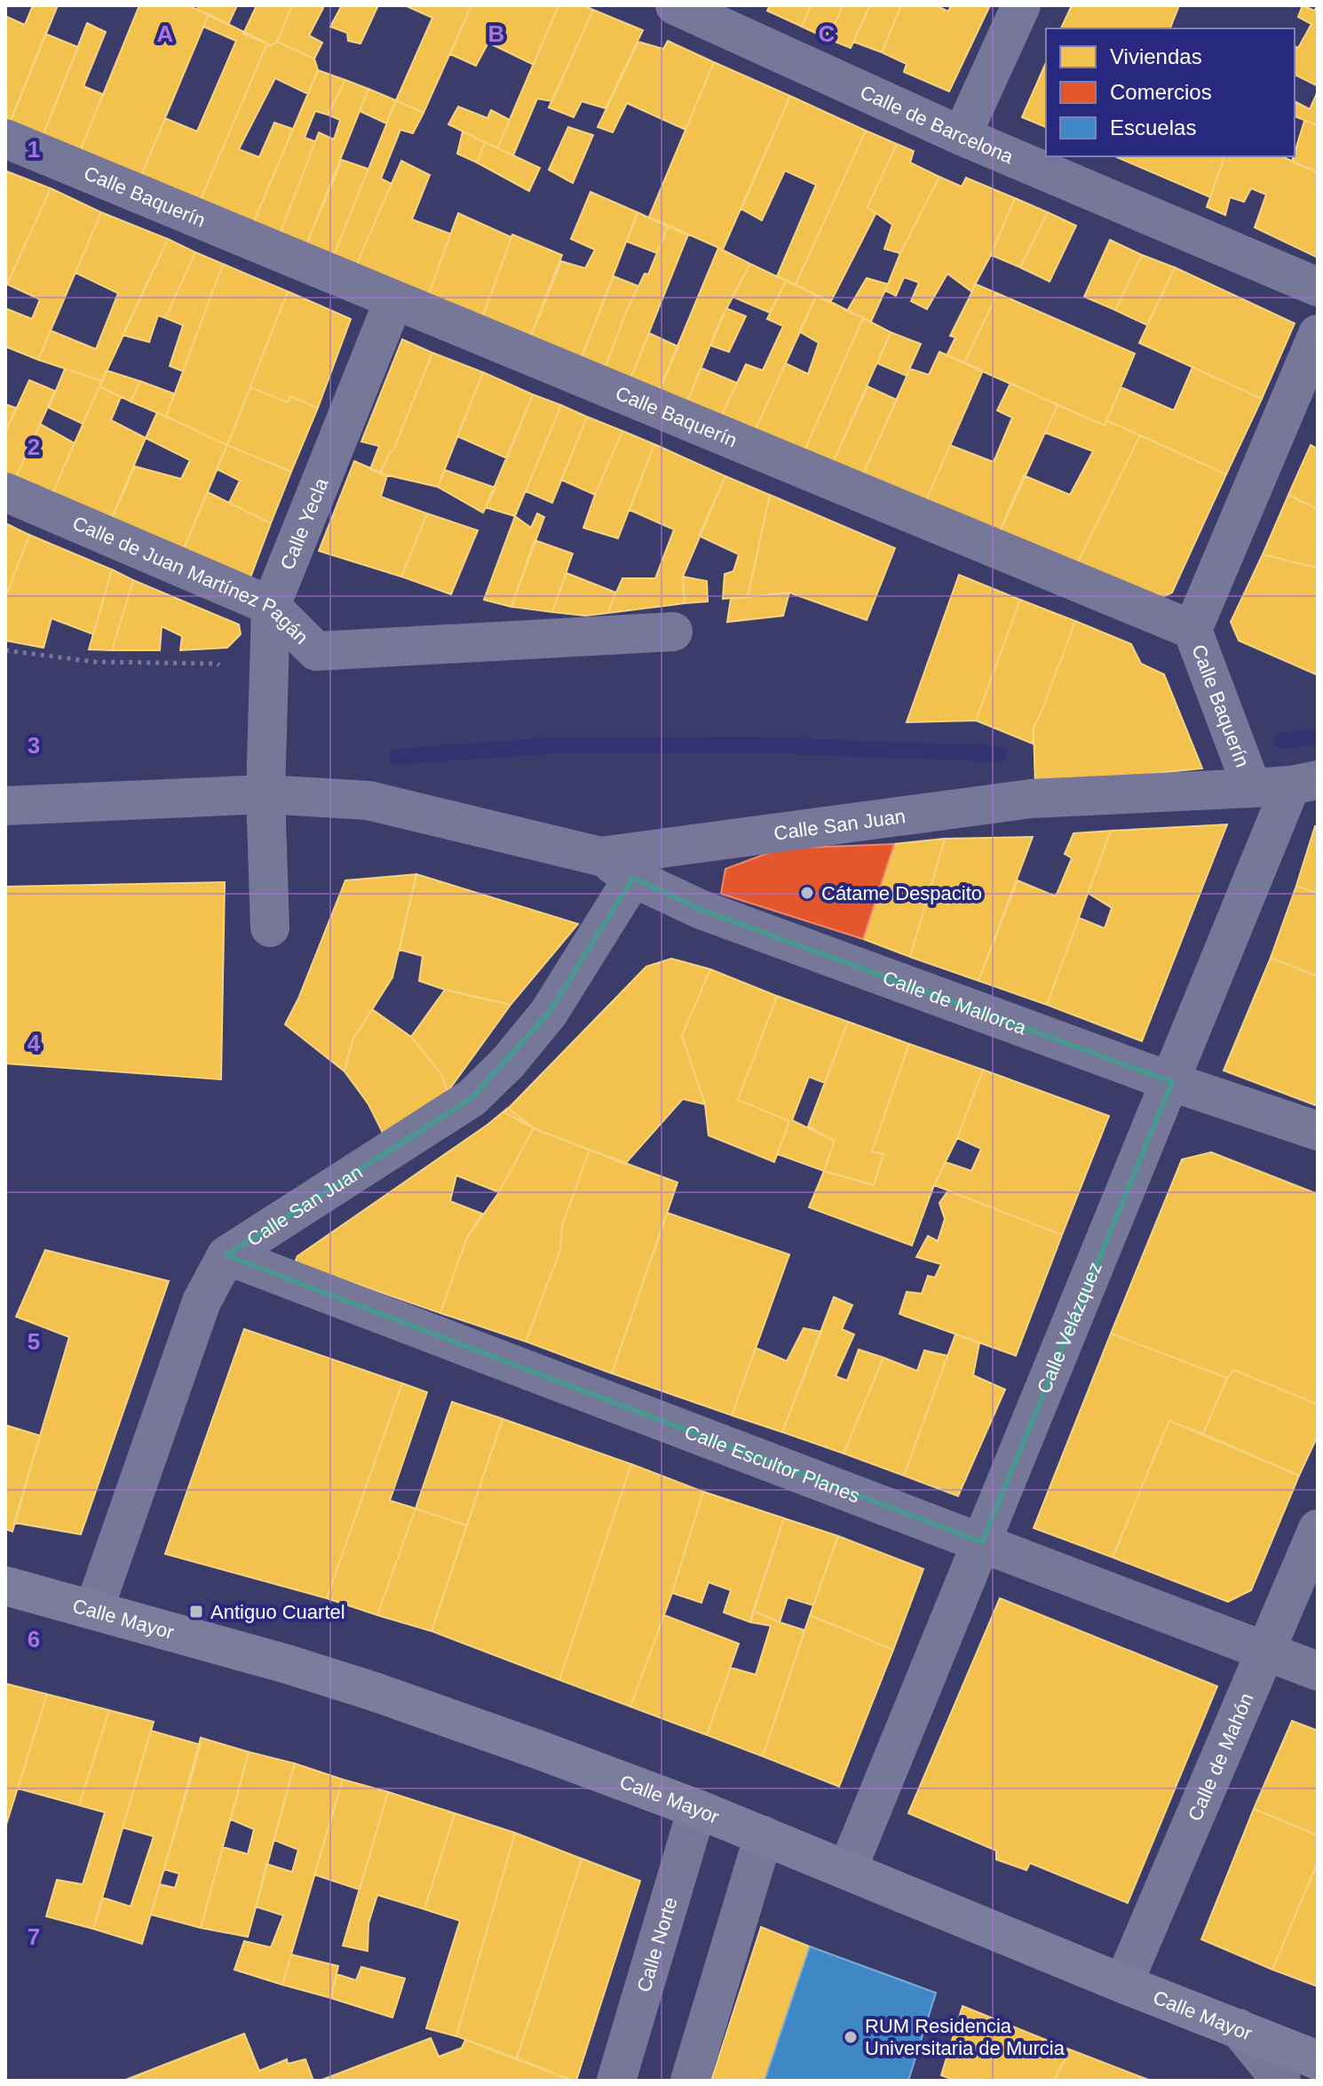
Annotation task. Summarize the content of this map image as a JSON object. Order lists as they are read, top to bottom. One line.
{"streets":{"main road":["Calle Mayor"],"street":["Calle de Barcelona","Calle Baquerín","Calle Yecla","Calle de Juan Martínez Pagán","Calle San Juan","Calle de Mallorca","Calle Velázquez","Calle Escultor Planes","Calle de Mahón","Calle Norte"]},"crossings":[["Calle Baquerín","Calle Yecla"],["Calle Baquerín","Calle San Juan"],["Calle Yecla","Calle de Juan Martínez Pagán"],["Calle Yecla","Calle San Juan"],["Calle San Juan","Calle de Mallorca"],["Calle San Juan","Calle Velázquez"],["Calle San Juan","Calle Escultor Planes"],["Calle San Juan","Calle Mayor"],["Calle de Mallorca","Calle Velázquez"],["Calle Velázquez","Calle Escultor Planes"],["Calle Velázquez","Calle Mayor"],["Calle Escultor Planes","Calle de Mahón"],["Calle Mayor","Calle de Mahón"],["Calle Mayor","Calle Norte"]],"places":{"other":["Cátame Despacito","RUM Residencia Universitaria de Murcia"],"transit":["Antiguo Cuartel"]},"legend":["Viviendas","Comercios","Escuelas"],"grid":{"columns":["A","B","C"],"rows":["1","2","3","4","5","6","7"]}}
